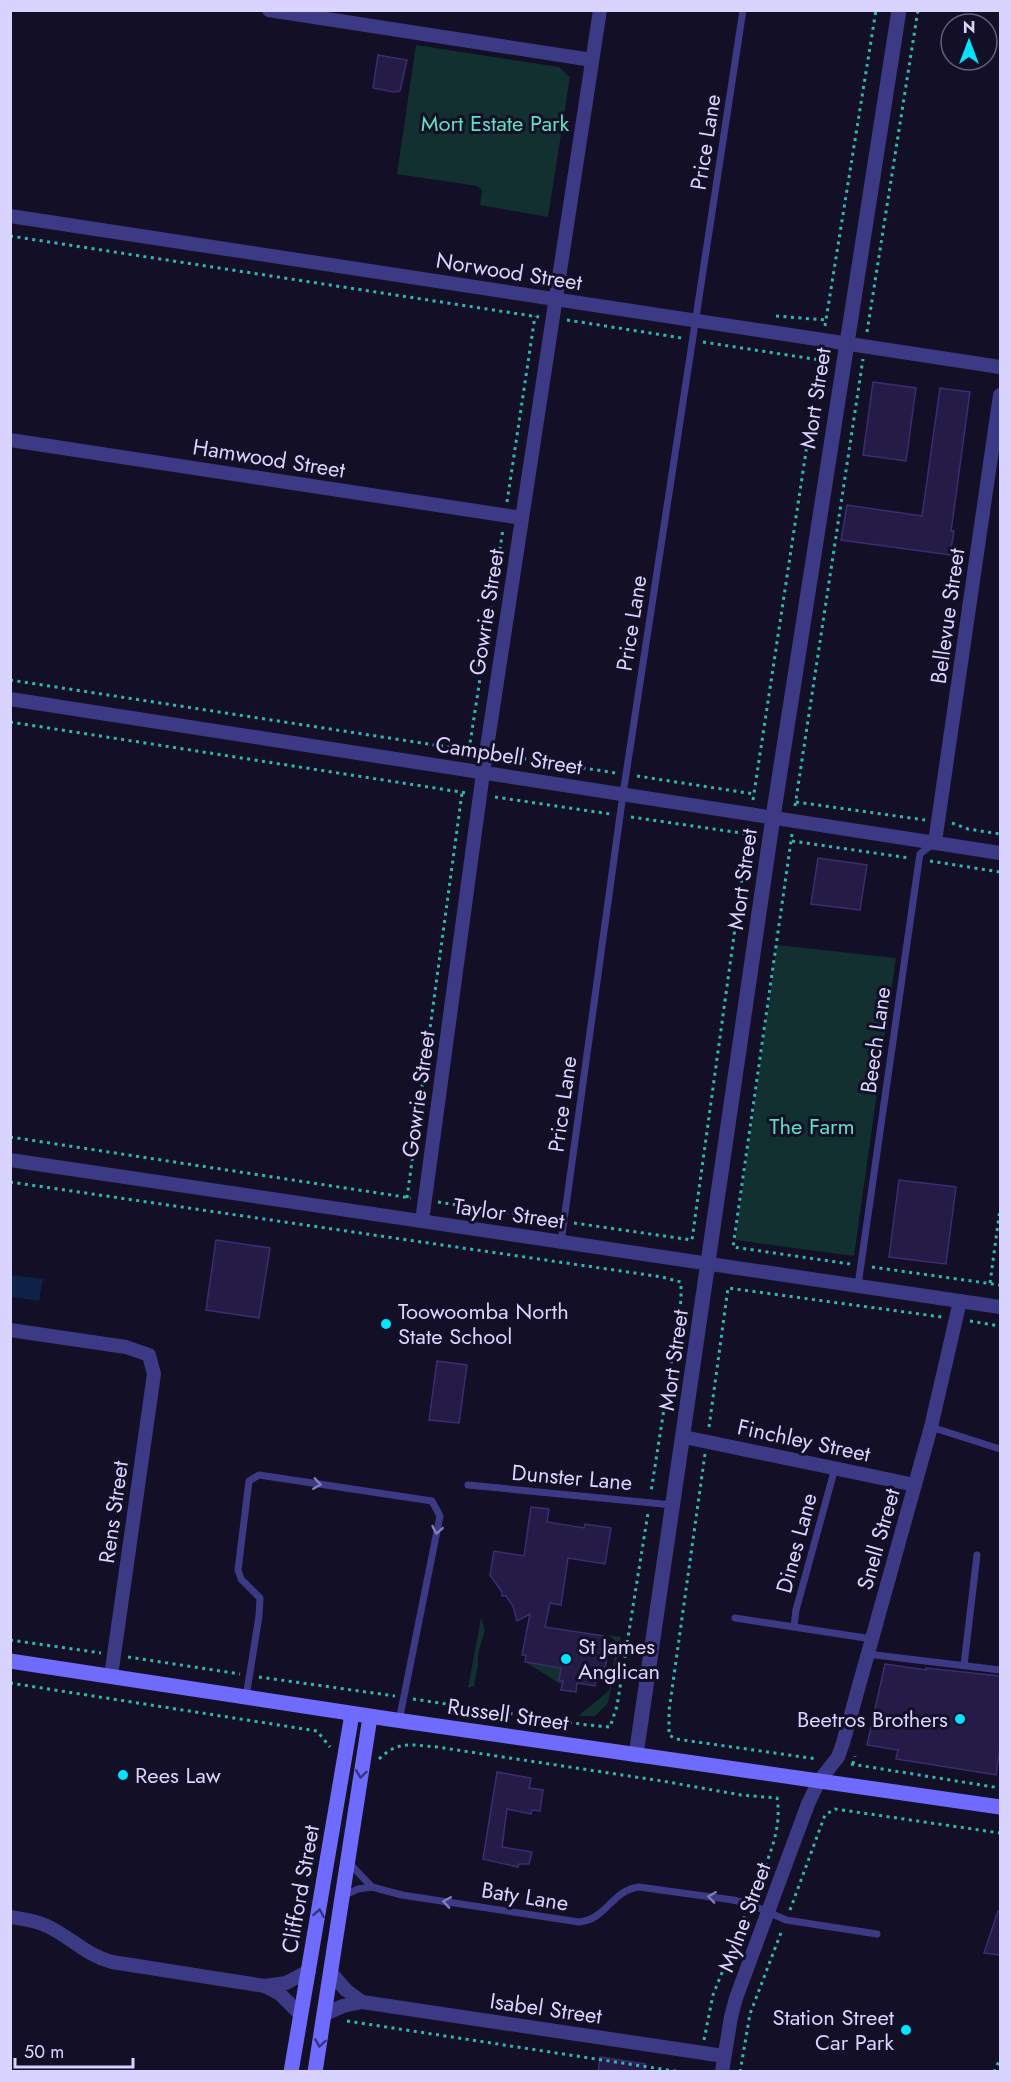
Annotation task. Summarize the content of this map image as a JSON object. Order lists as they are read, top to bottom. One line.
{"streets":{"main road":["Russell Street","Clifford Street"],"street":["Norwood Street","Mort Street","Hamwood Street","Gowrie Street","Bellevue Street","Campbell Street","Taylor Street","Finchley Street","Rens Street","Snell Street","Mylne Street","Isabel Street"],"lane":["Price Lane","Beech Lane","Dunster Lane","Dines Lane","Baty Lane"]},"crossings":[["Price Lane","Norwood Street"],["Price Lane","Campbell Street"],["Price Lane","Taylor Street"],["Norwood Street","Mort Street"],["Norwood Street","Gowrie Street"],["Mort Street","Campbell Street"],["Mort Street","Taylor Street"],["Mort Street","Finchley Street"],["Mort Street","Dunster Lane"],["Mort Street","Russell Street"],["Hamwood Street","Gowrie Street"],["Gowrie Street","Campbell Street"],["Gowrie Street","Taylor Street"],["Bellevue Street","Campbell Street"],["Beech Lane","Taylor Street"],["Taylor Street","Snell Street"],["Finchley Street","Snell Street"],["Finchley Street","Dines Lane"],["Rens Street","Russell Street"],["Snell Street","Russell Street"],["Snell Street","Mylne Street"],["Russell Street","Clifford Street"],["Russell Street","Mylne Street"],["Clifford Street","Baty Lane"],["Clifford Street","Isabel Street"],["Baty Lane","Mylne Street"],["Mylne Street","Isabel Street"]],"one_way":["Baty Lane"],"parks":["Mort Estate Park","The Farm"],"places":["Toowoomba North State School","St James Anglican","Beetros Brothers","Rees Law","Station Street Car Park"],"scale_bar":"50 m","north":"top"}
